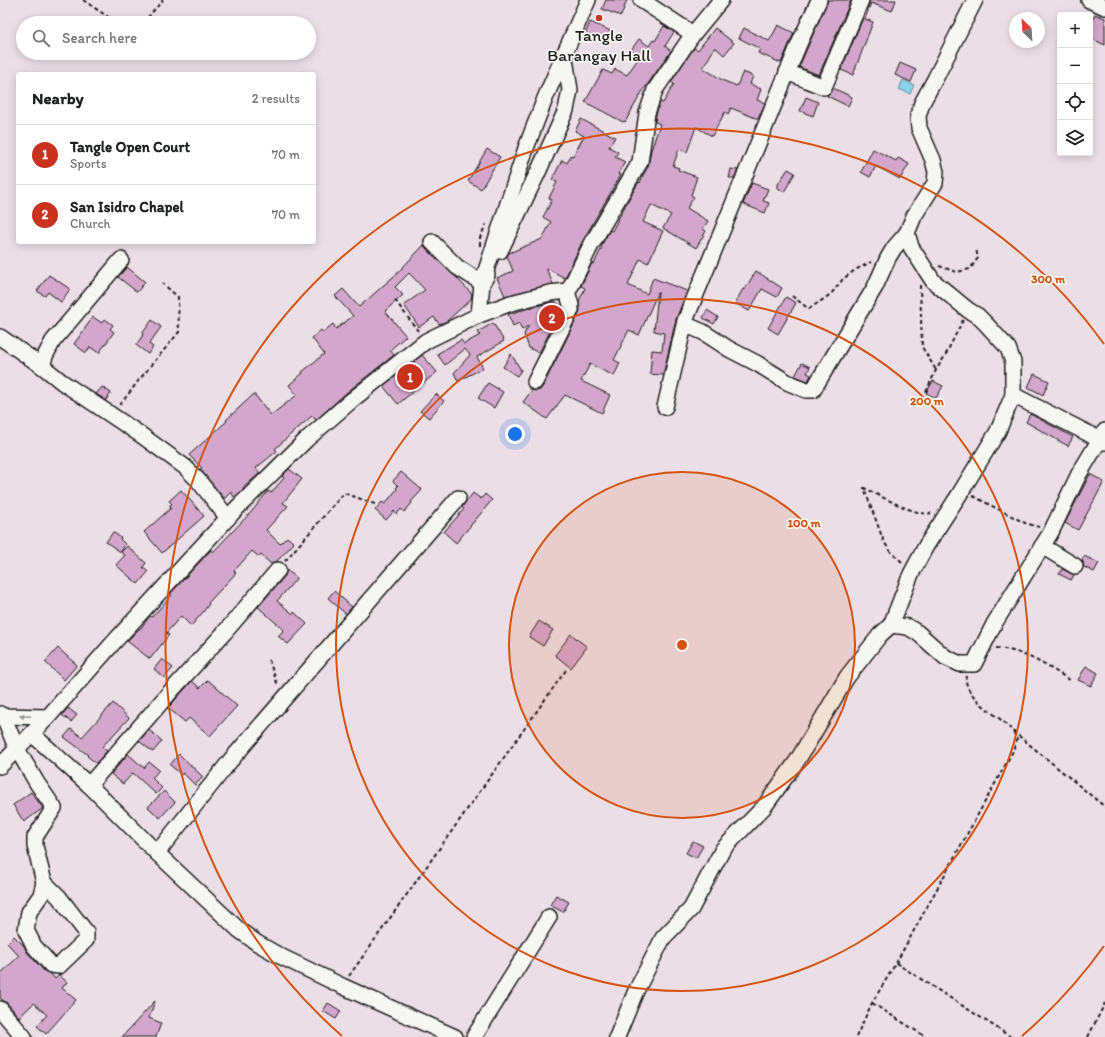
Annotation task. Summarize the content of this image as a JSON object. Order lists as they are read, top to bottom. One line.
{"places":["Tangle Barangay Hall"],"north":"top left","page":{"map_buttons":["+","−"],"search":"Search here","heading":["Nearby","2 results"],"list":[{"mark":"1","name":"Tangle Open Court","note":"Sports","value":"70 m"},{"mark":"2","name":"San Isidro Chapel","note":"Church","value":"70 m"}],"pins":["2","1"]},"rings":["300 m","200 m","100 m"]}
